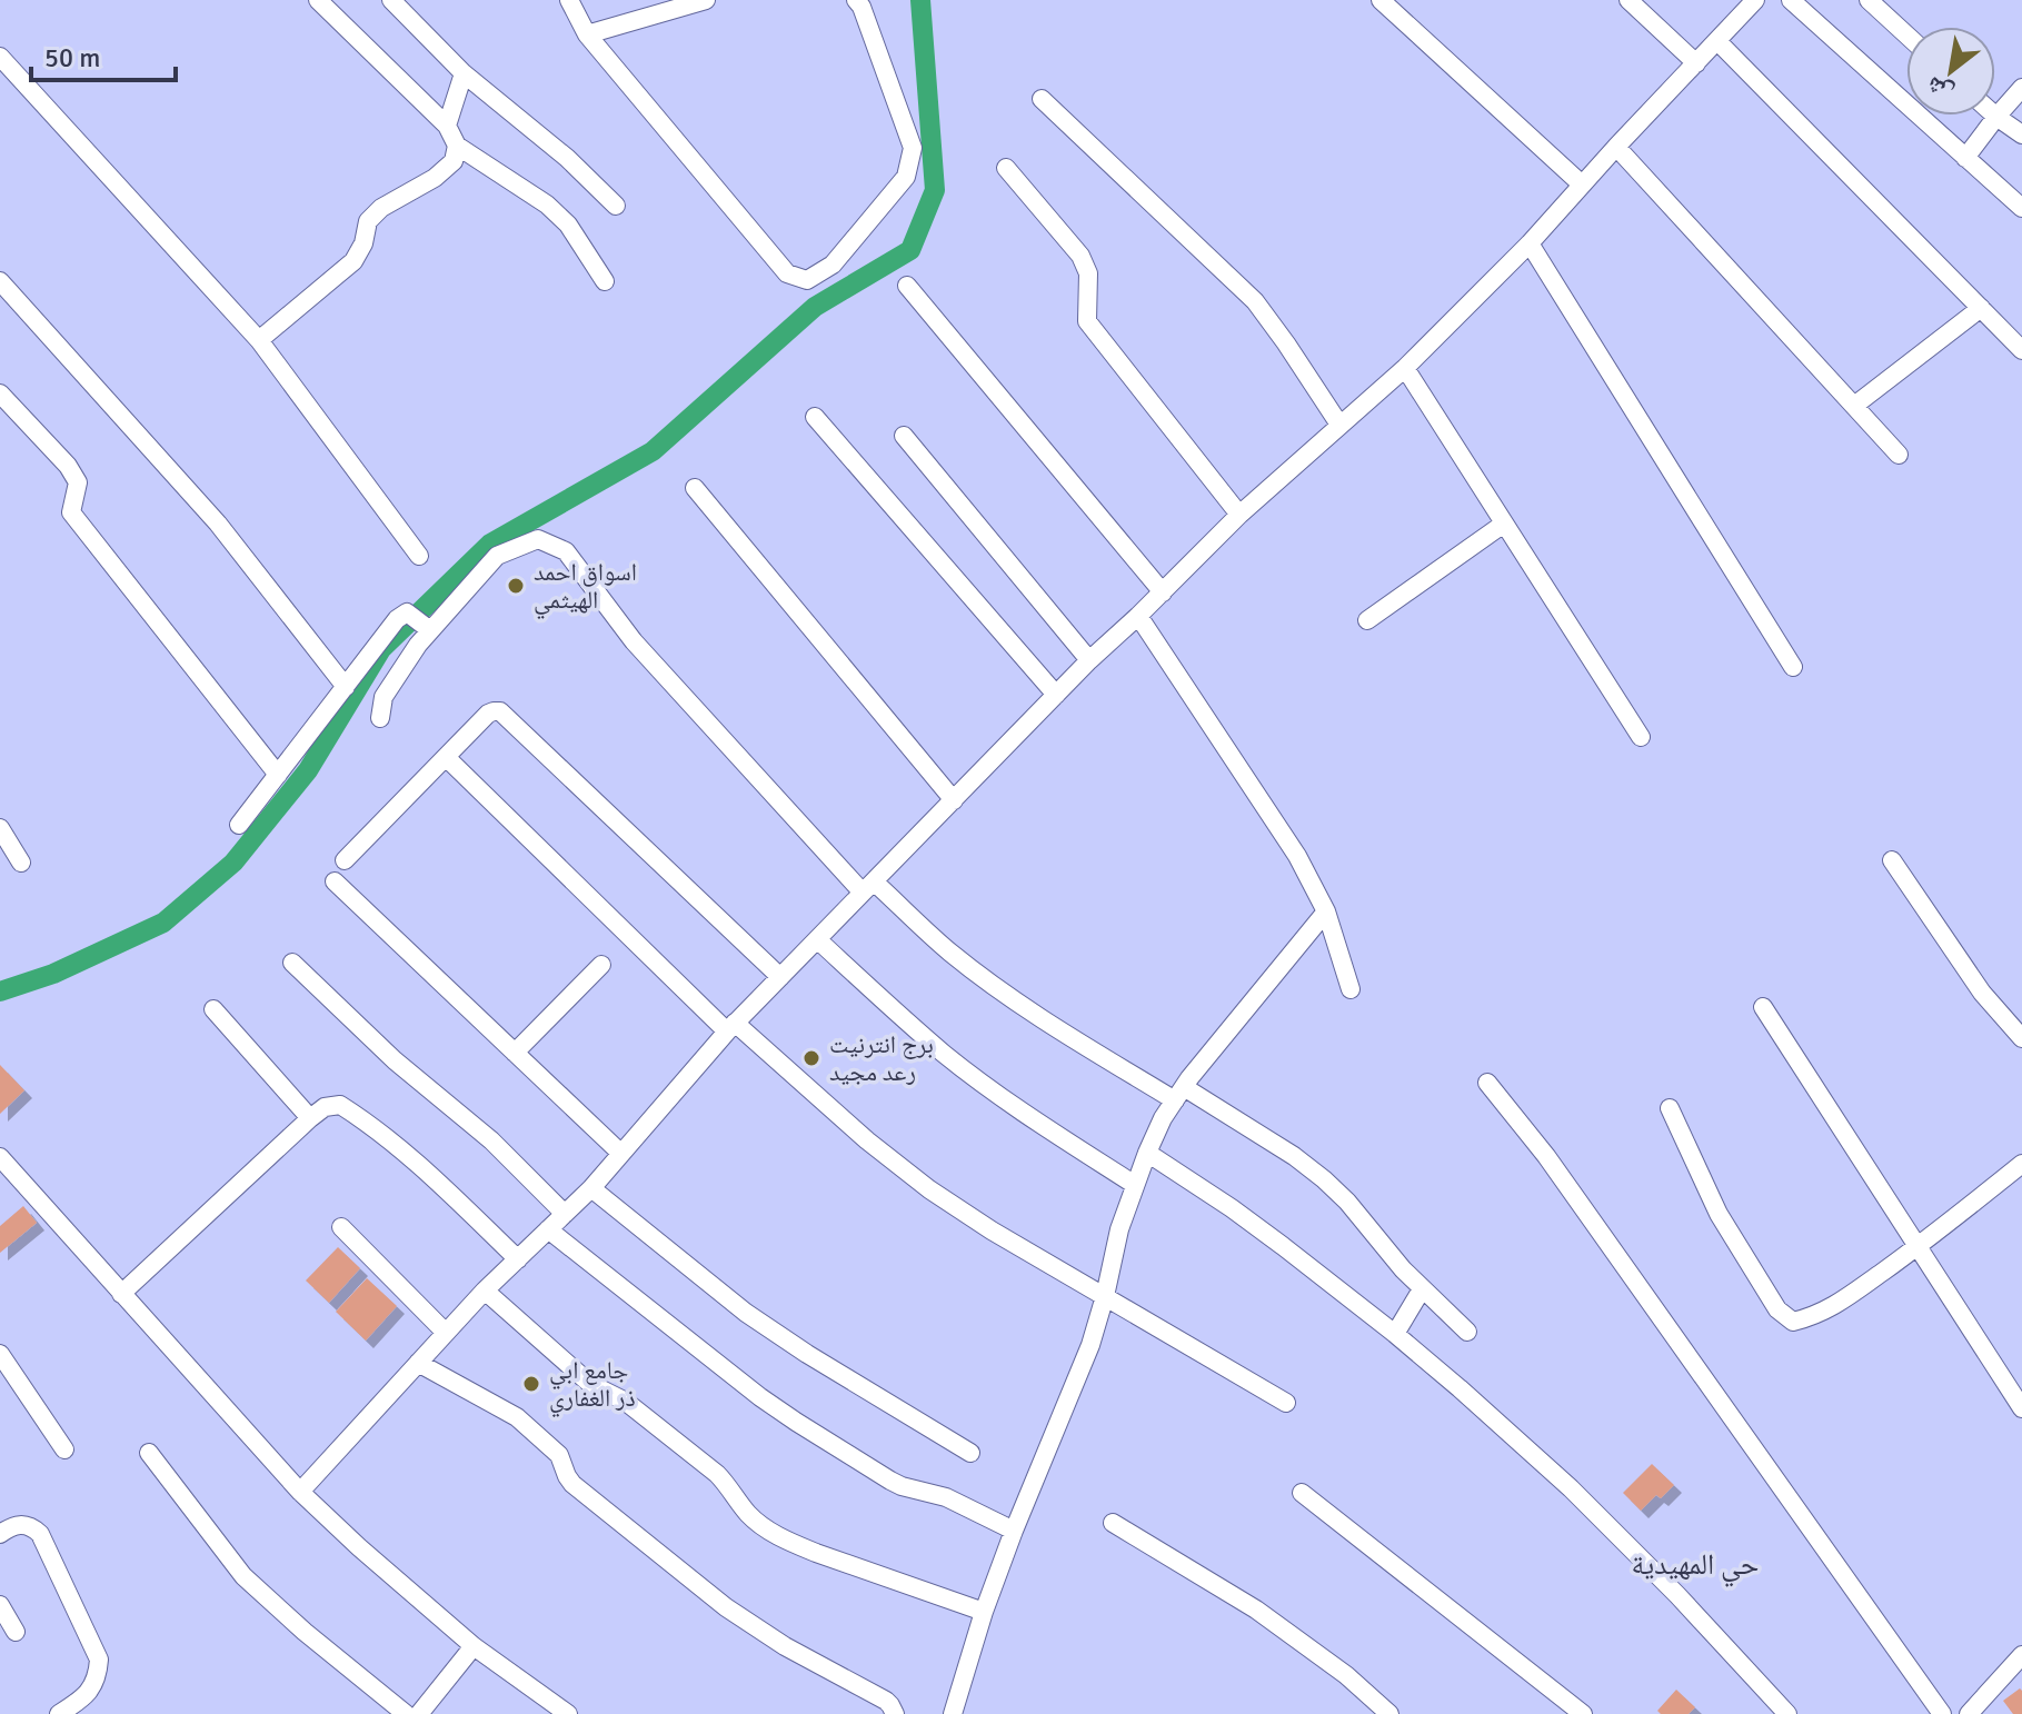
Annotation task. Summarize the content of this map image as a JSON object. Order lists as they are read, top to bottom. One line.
{"districts":["حي المهيدية"],"places":["اسواق احمد الهيثمي","برج انترنيت رعد مجيد","جامع ابي ذر الغفاري"],"scale_bar":"50 m","north":"bottom left"}
